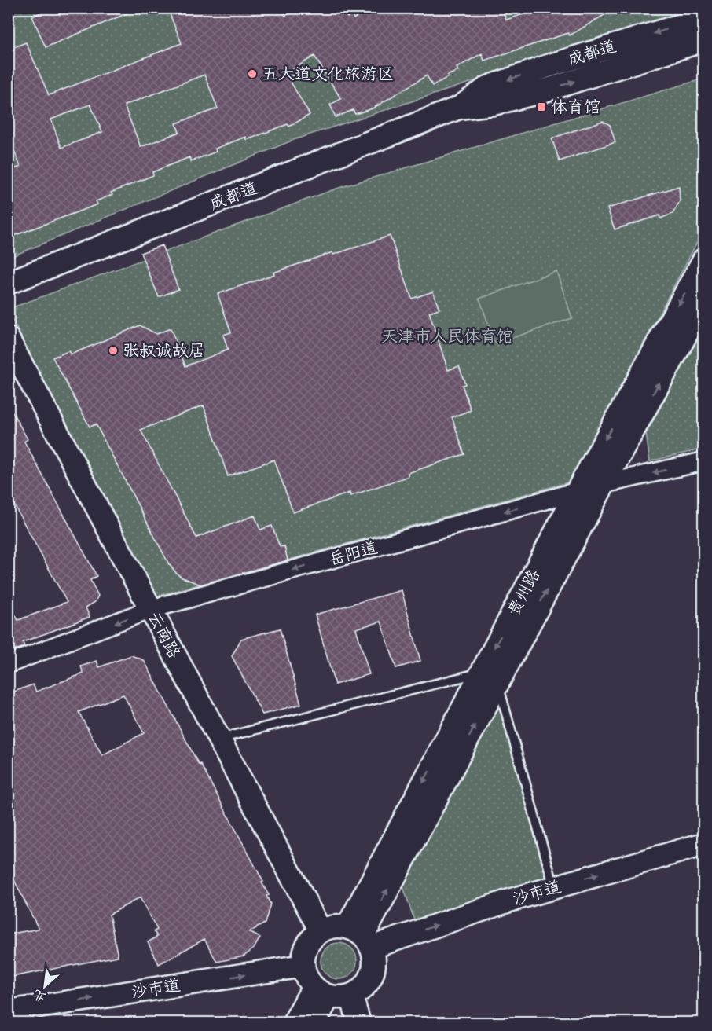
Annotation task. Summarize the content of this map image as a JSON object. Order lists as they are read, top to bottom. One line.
{"streets":{"street":["成都道","岳阳道","贵州路","云南路","沙市道"]},"crossings":[["岳阳道","贵州路"],["岳阳道","云南路"],["贵州路","云南路"],["贵州路","沙市道"],["云南路","沙市道"]],"one_way":["岳阳道","沙市道"],"parks":["天津市人民体育馆"],"places":{"other":["五大道文化旅游区","张叔诚故居"],"transit":["体育馆"]},"north":"bottom left"}
